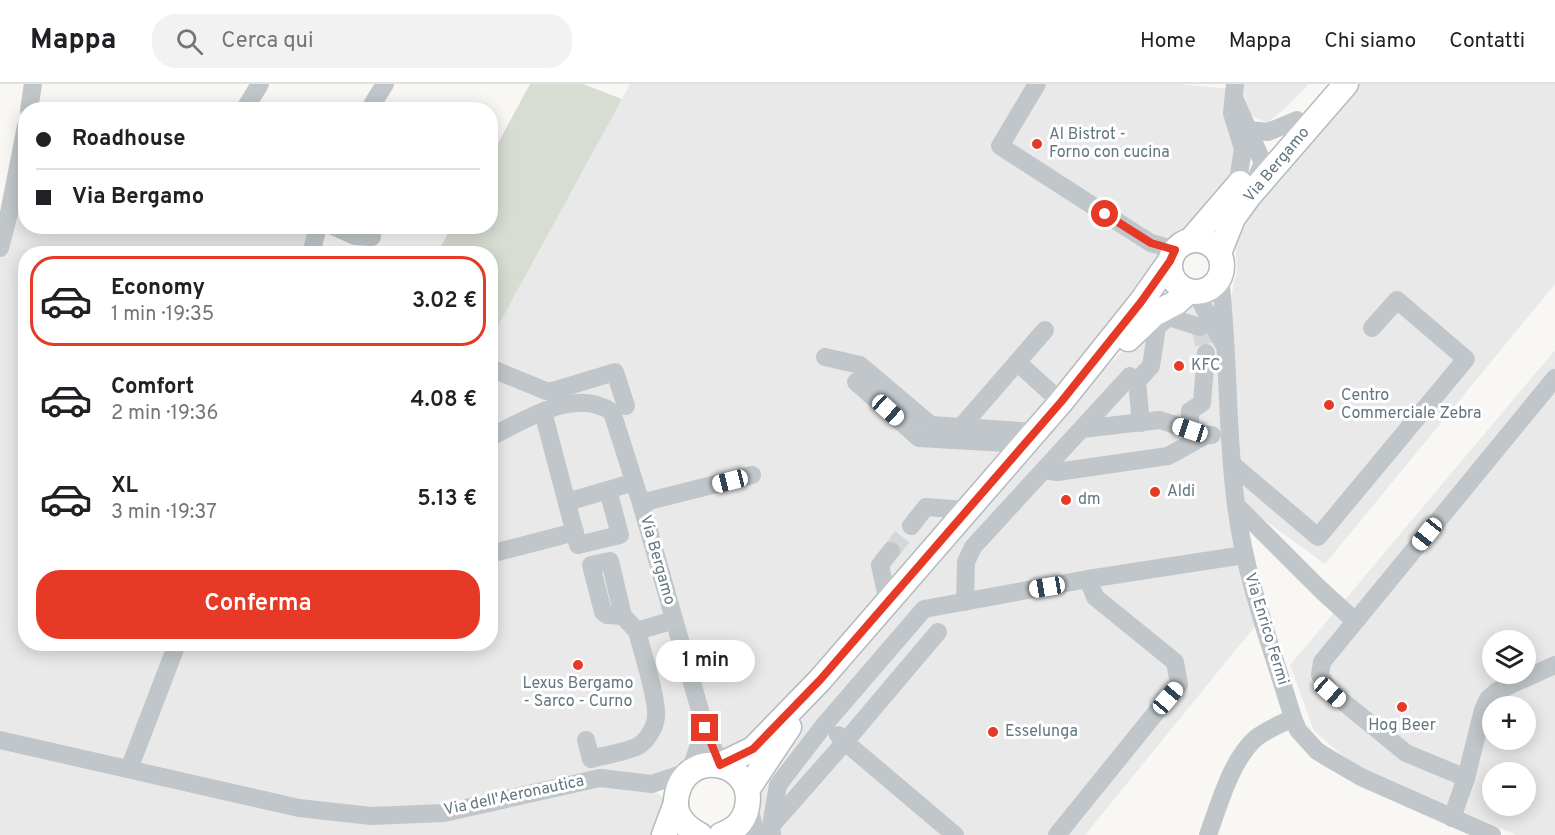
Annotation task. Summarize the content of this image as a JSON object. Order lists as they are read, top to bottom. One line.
{"streets":{"main road":["Via Bergamo"],"street":["Via Enrico Fermi","Via dell'Aeronautica"]},"crossings":[["Via Bergamo","Via Enrico Fermi"]],"places":["Al Bistrot - Forno con cucina","KFC","Centro Commerciale Zebra","Aldi","dm","Lexus Bergamo - Sarco - Curno","Hog Beer","Esselunga"],"page":{"header":"Mappa","search":"Cerca qui","nav":["Home","Mappa","Chi siamo","Contatti"],"banner":["Roadhouse","Via Bergamo"],"list":[{"name":"Economy","note":"1 min · 19:35","value":"3.02 €"},{"name":"Comfort","note":"2 min · 19:36","value":"4.08 €"},{"name":"XL","note":"3 min · 19:37","value":"5.13 €"}],"buttons":"Conferma","map_buttons":["+","−"],"bubble":"1 min"}}
